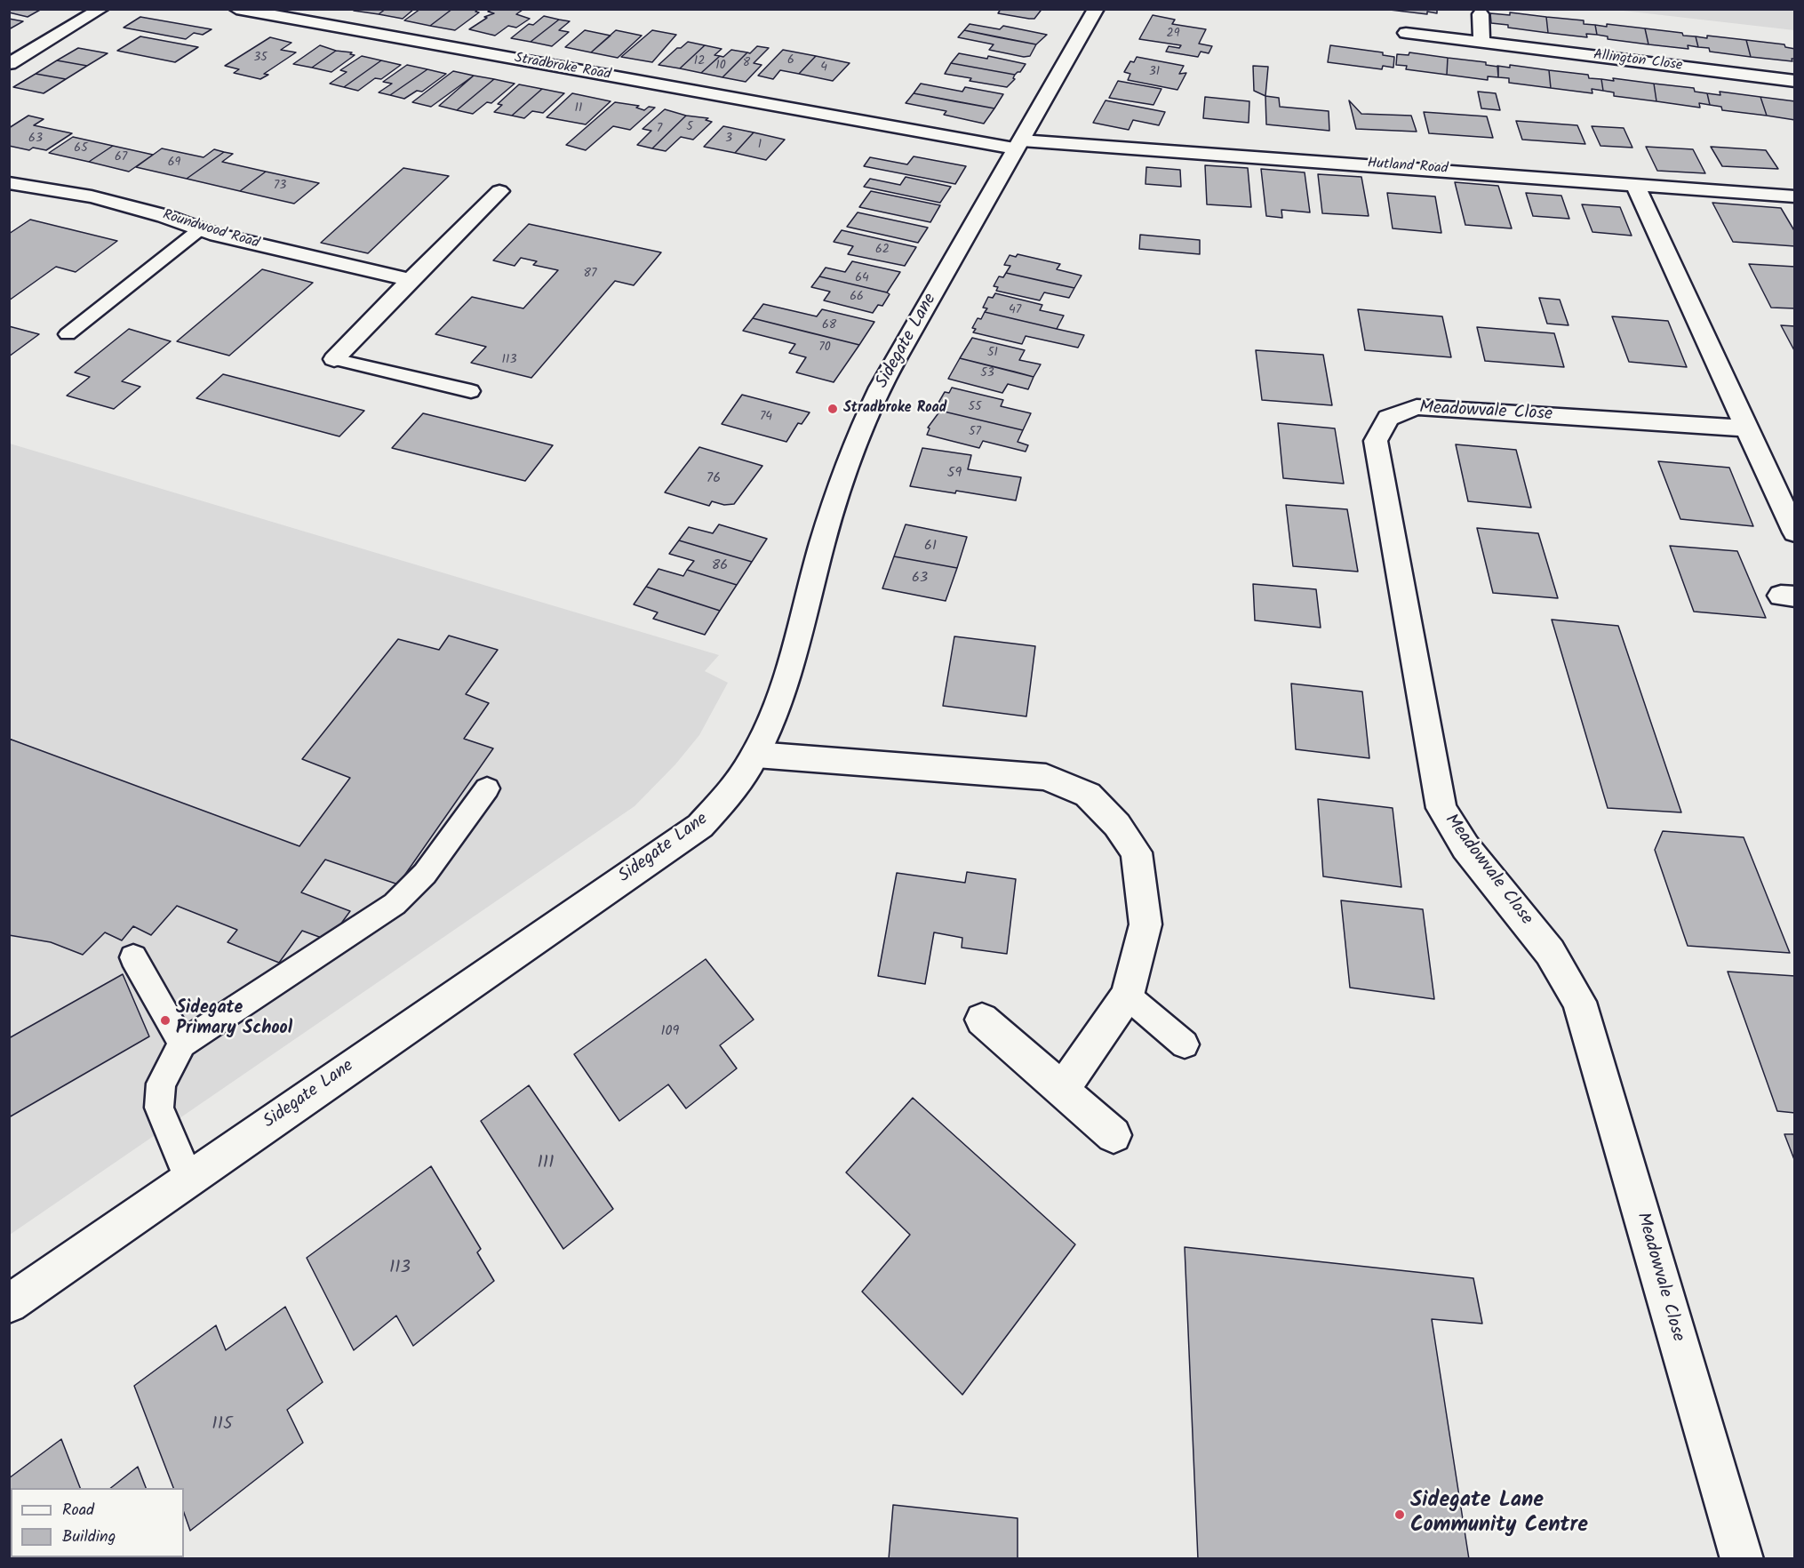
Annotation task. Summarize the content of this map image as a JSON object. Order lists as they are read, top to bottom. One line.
{"streets":{"street":["Allington Close","Stradbroke Road","Hutland Road","Roundwood Road","Sidegate Lane","Meadowvale Close"]},"crossings":[["Stradbroke Road","Hutland Road"],["Stradbroke Road","Sidegate Lane"],["Hutland Road","Sidegate Lane"]],"places":["Stradbroke Road","Sidegate Primary School","Sidegate Lane Community Centre"],"house_numbers":["29","35","6","12","8","10","4","31","11","5","7","63","3","1","65","67","69","73","62","87","64","66","47","68","70","51","113","53","55","74","57","59","76","61","86","63","109","111","113","115"],"legend":["Road","Building"]}
